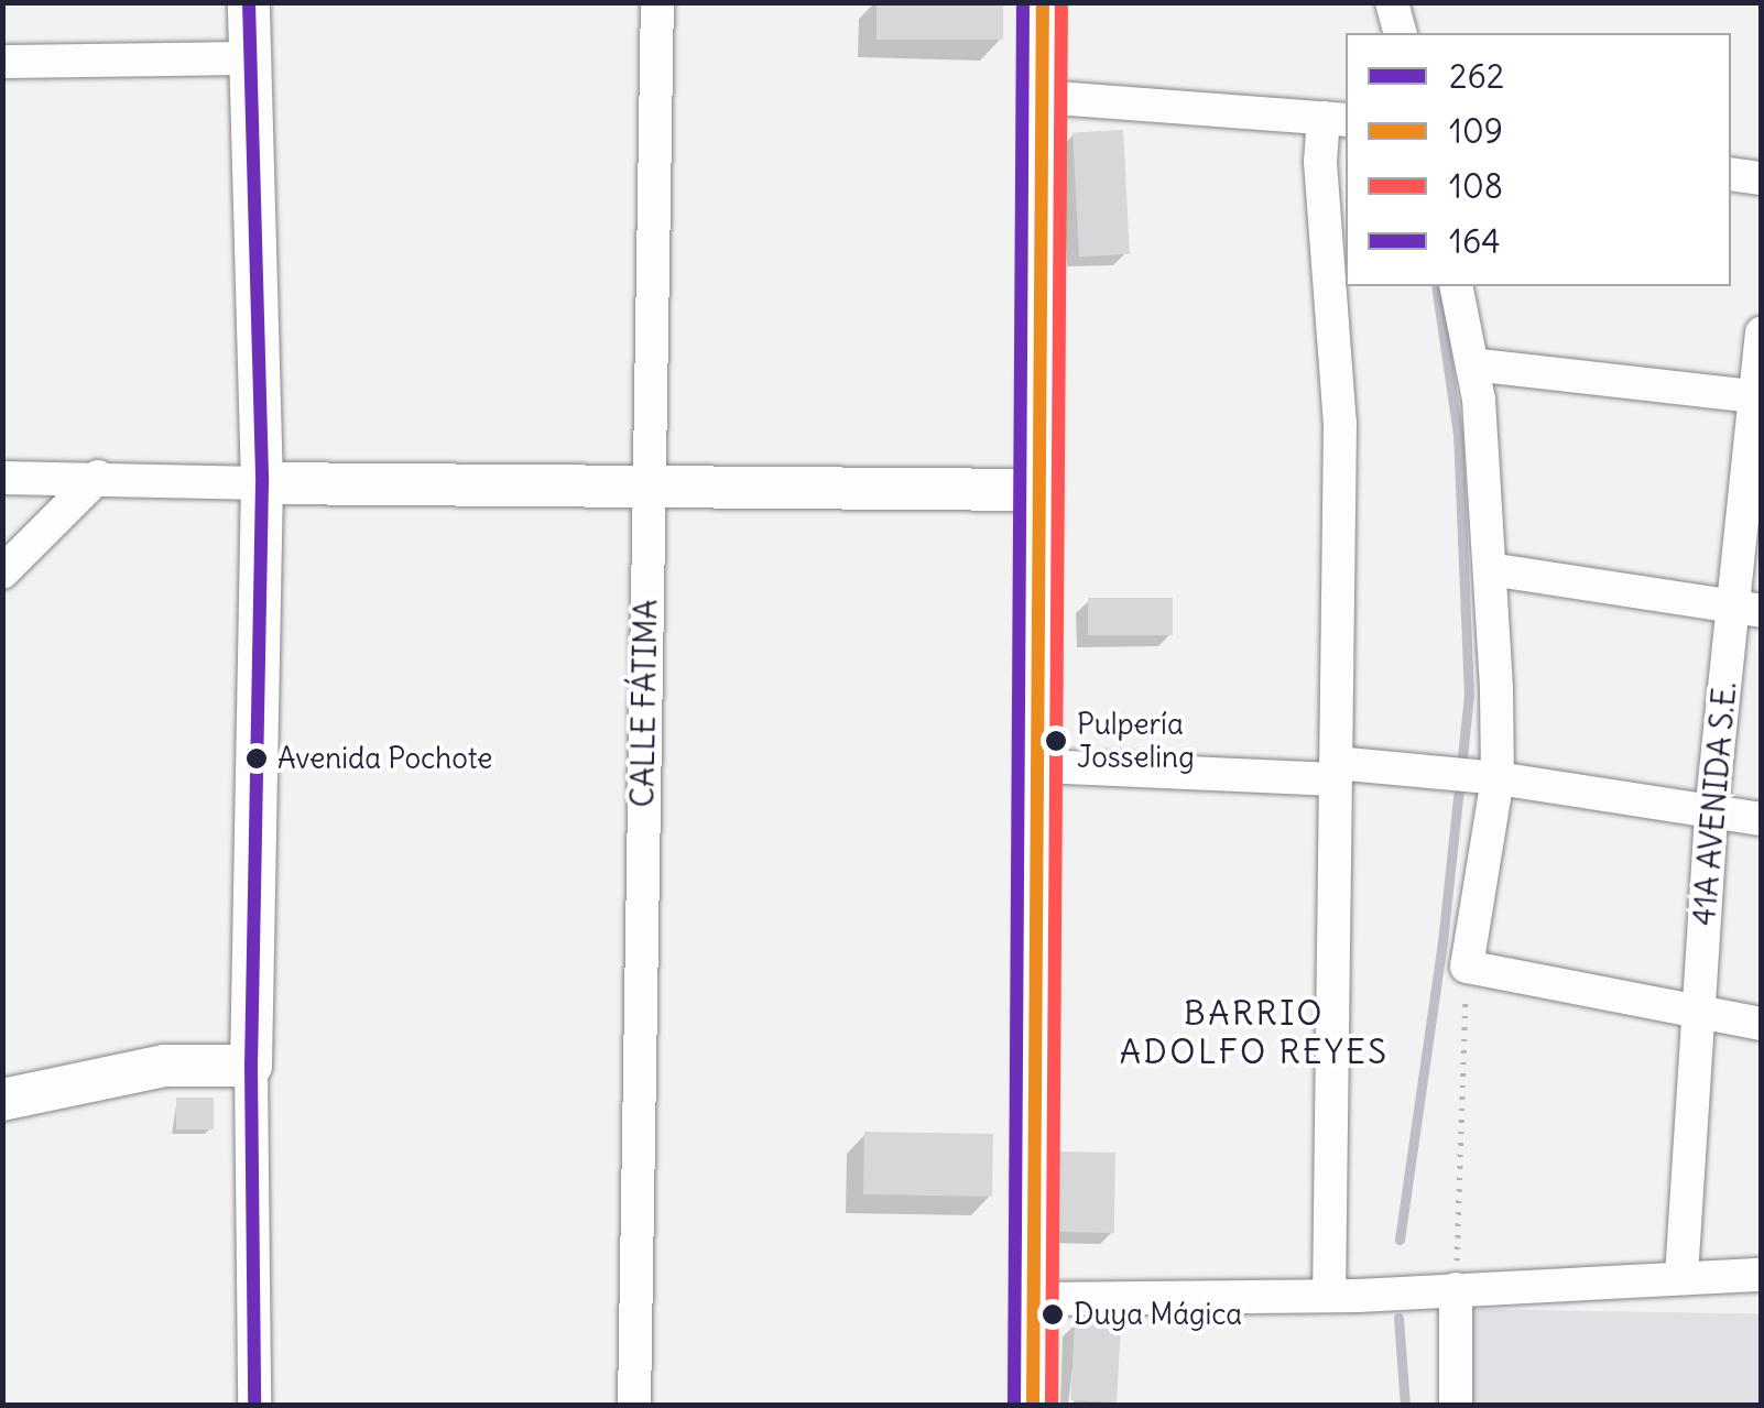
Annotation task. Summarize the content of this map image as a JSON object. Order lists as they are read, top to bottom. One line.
{"streets":{"street":["CALLE FÁTIMA","41A AVENIDA S.E."]},"districts":["BARRIO ADOLFO REYES"],"places":["Pulpería Josseling","Avenida Pochote","Duya Mágica"],"lines":["transit line 262","transit line 109","transit line 108","transit line 164"],"legend":["262","109","108","164"]}
